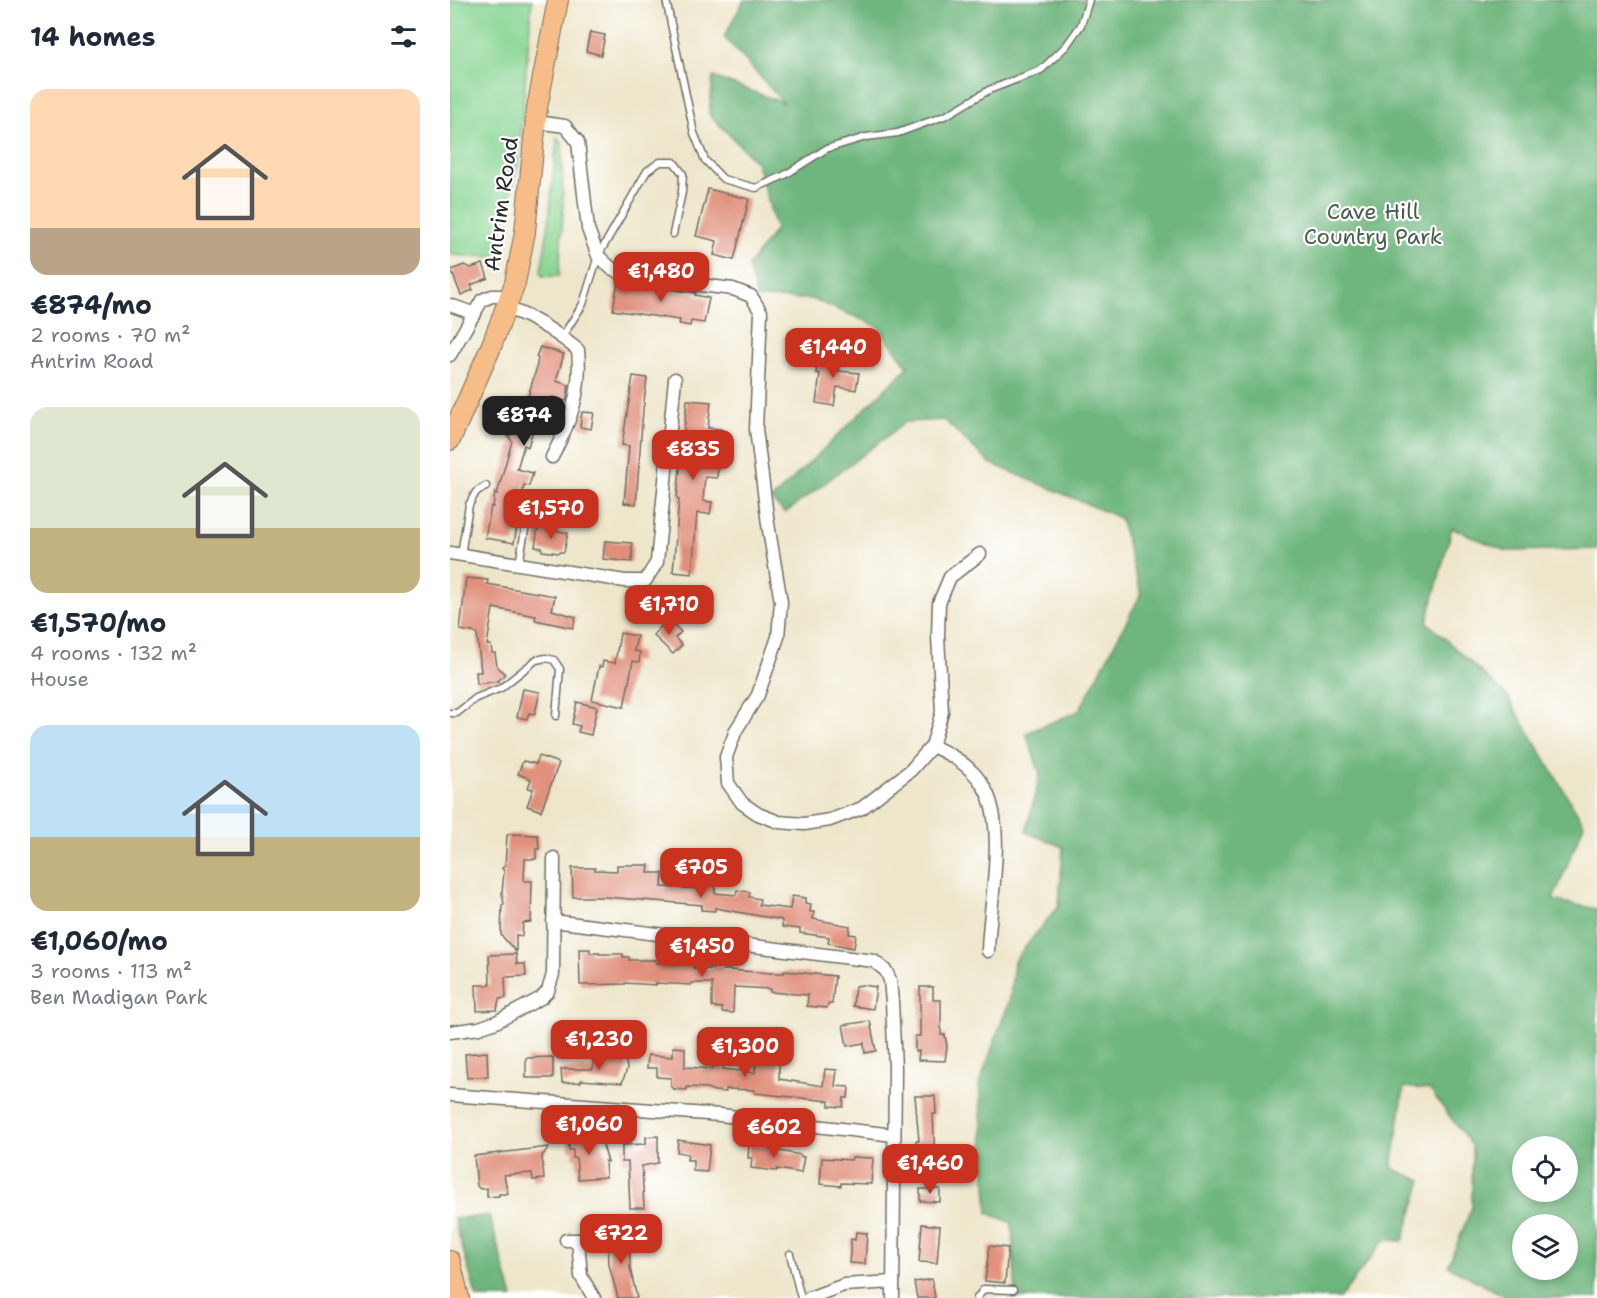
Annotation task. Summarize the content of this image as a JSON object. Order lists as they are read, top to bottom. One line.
{"streets":{"main road":["Antrim Road"]},"parks":["Cave Hill Country Park"],"page":{"heading":"14 homes","list":[{"name":"€874/mo","note":"2 rooms · 70 m² · Antrim Road"},{"name":"€1,570/mo","note":"4 rooms · 132 m² · House"},{"name":"€1,060/mo","note":"3 rooms · 113 m² · Ben Madigan Park"}],"price":["€1,480","€1,440","€874","€835","€1,570","€1,710","€705","€1,450","€1,230","€1,300","€1,060","€602","€1,460","€722"]}}
